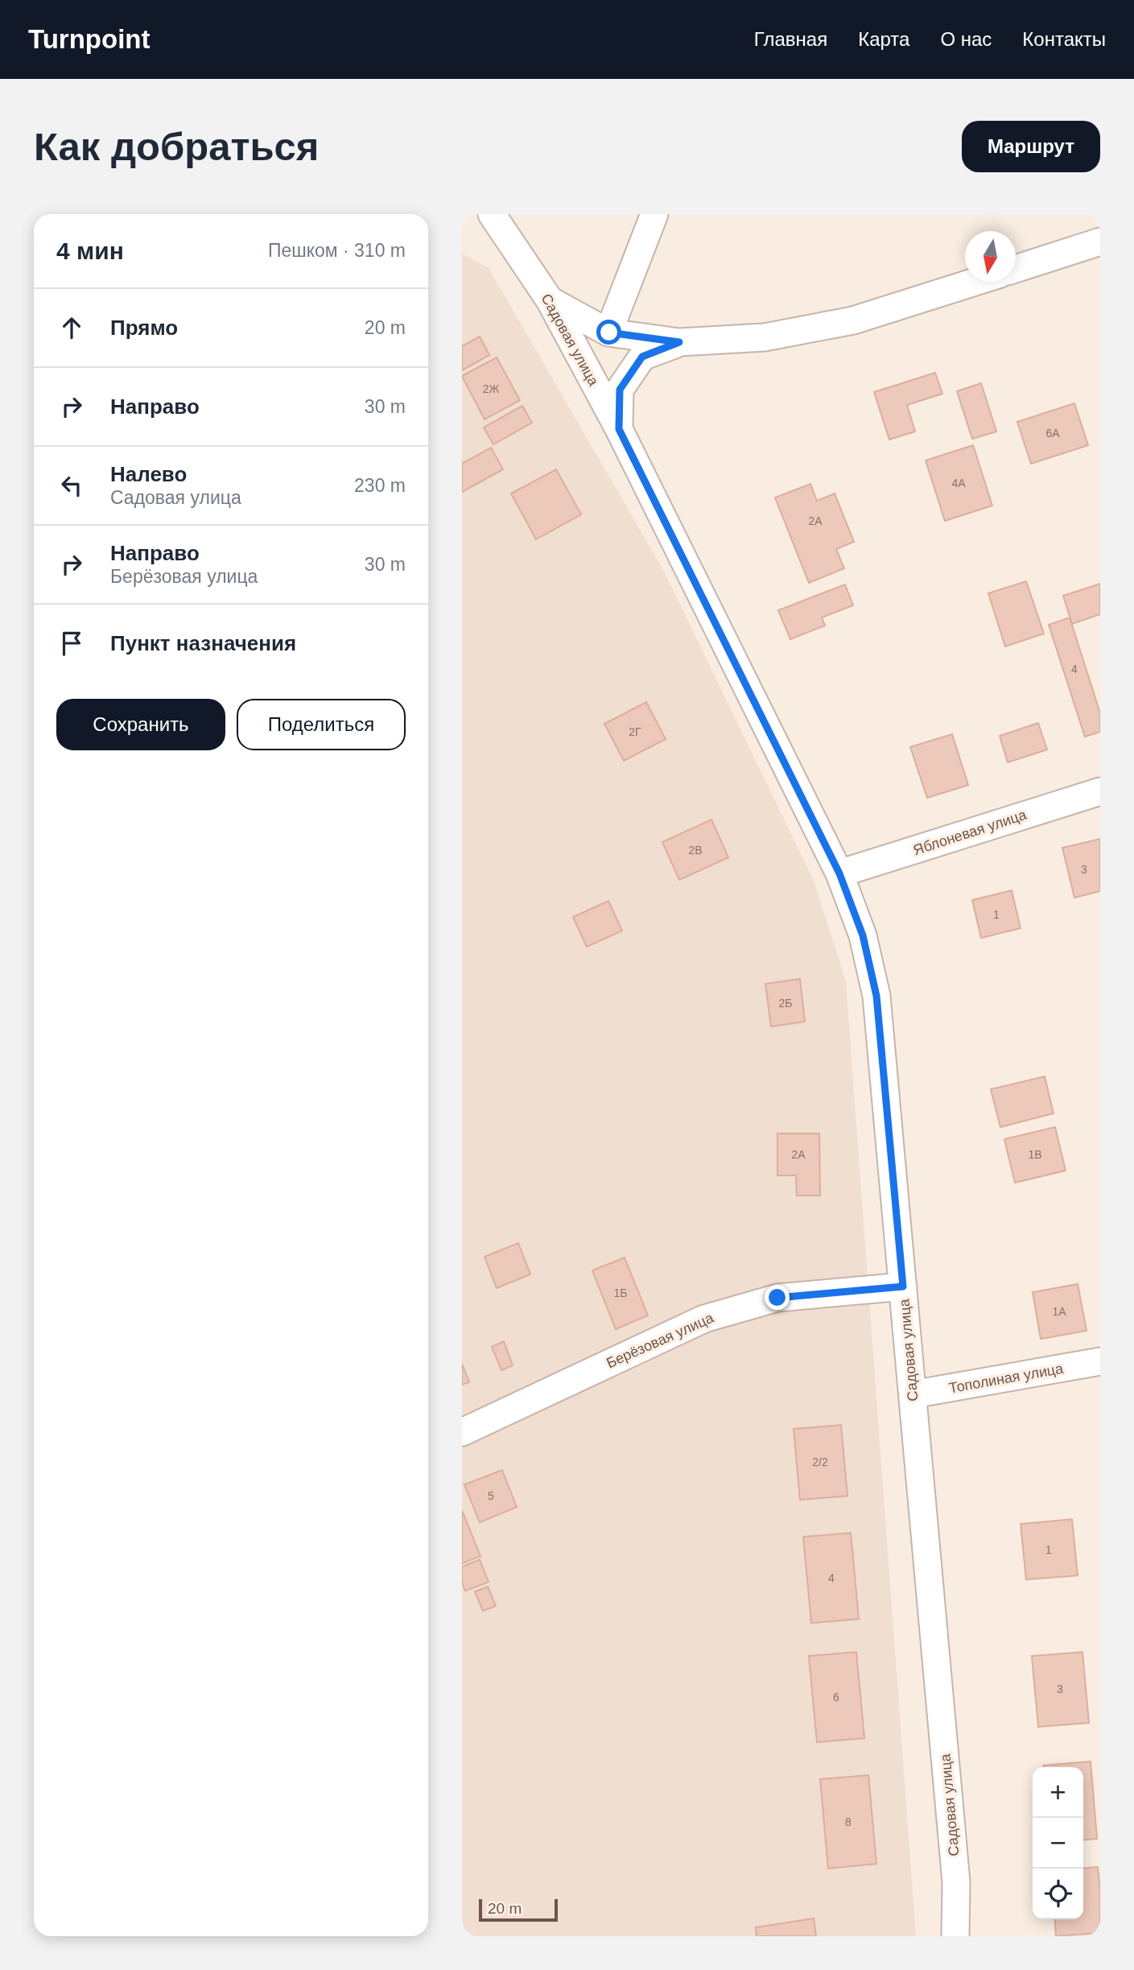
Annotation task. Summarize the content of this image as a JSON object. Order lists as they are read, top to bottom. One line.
{"streets":{"street":["Садовая улица","Яблоневая улица","Берёзовая улица","Тополиная улица"]},"crossings":[["Садовая улица","Яблоневая улица"],["Садовая улица","Берёзовая улица"],["Садовая улица","Тополиная улица"]],"house_numbers":["2Ж","6А","4А","2А","4","2Г","2В","3","1","2Б","2А","1В","1Б","1А","2/2","5","1","4","3","6","8"],"scale_bar":"20 m","north":"bottom","page":{"header":"Turnpoint","nav":["Главная","Карта","О нас","Контакты"],"buttons":["Маршрут",["Сохранить","Поделиться"]],"title":"Как добраться","heading":["4 мин","Пешком · 310 m"],"list":[["Прямо","20 m"],["Направо","30 m"],["Налево","Садовая улица","230 m"],["Направо","Берёзовая улица","30 m"],"Пункт назначения"],"map_buttons":["+","−"],"scale":"20 m"}}
